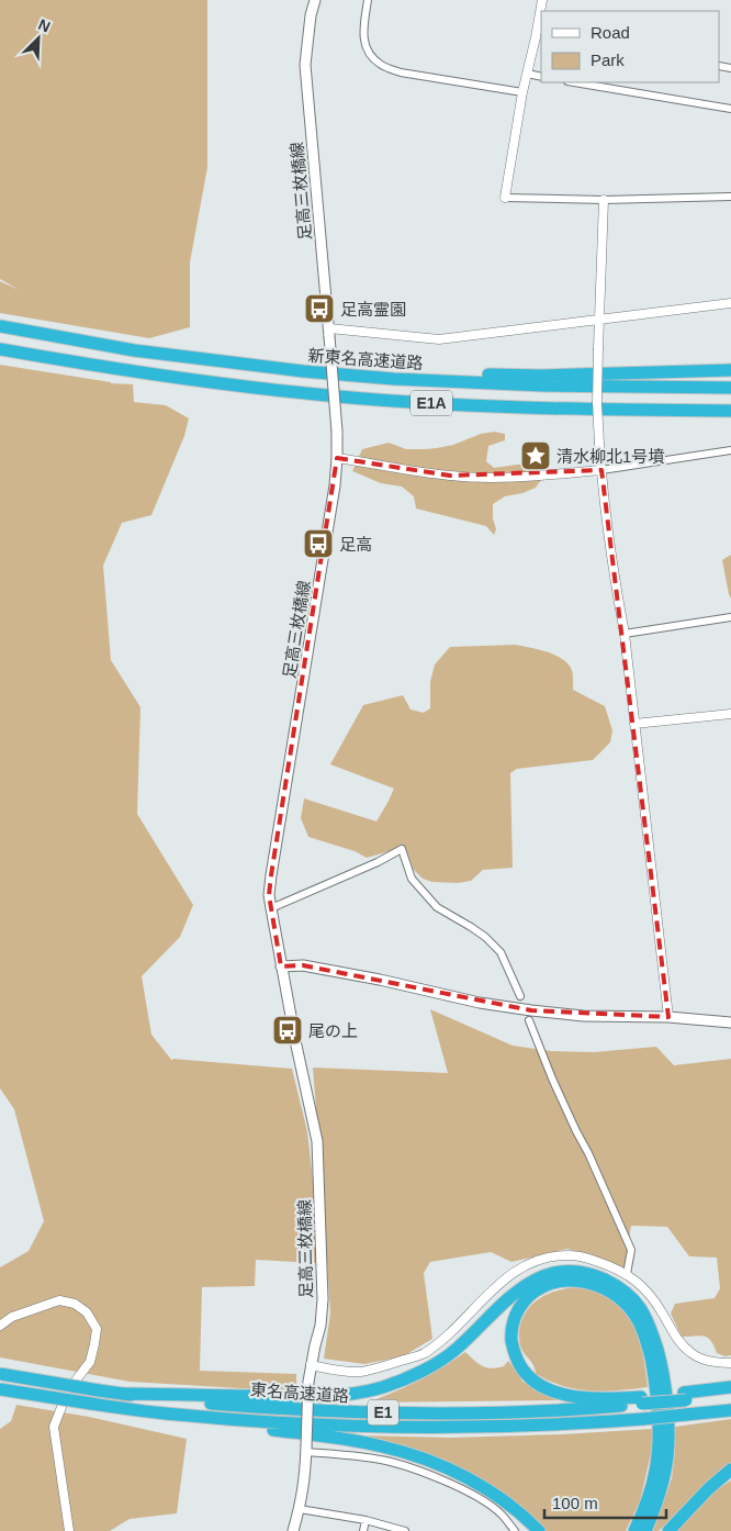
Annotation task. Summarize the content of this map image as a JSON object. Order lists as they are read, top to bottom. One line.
{"streets":{"highway":["新東名高速道路","E1A","東名高速道路","E1"],"main road":["足高三枚橋線"]},"places":{"bus stop":["足高霊園","足高","尾の上"],"place":["清水柳北1号墳"]},"legend":["Road","Park"],"scale_bar":"100 m","north":"top right"}
